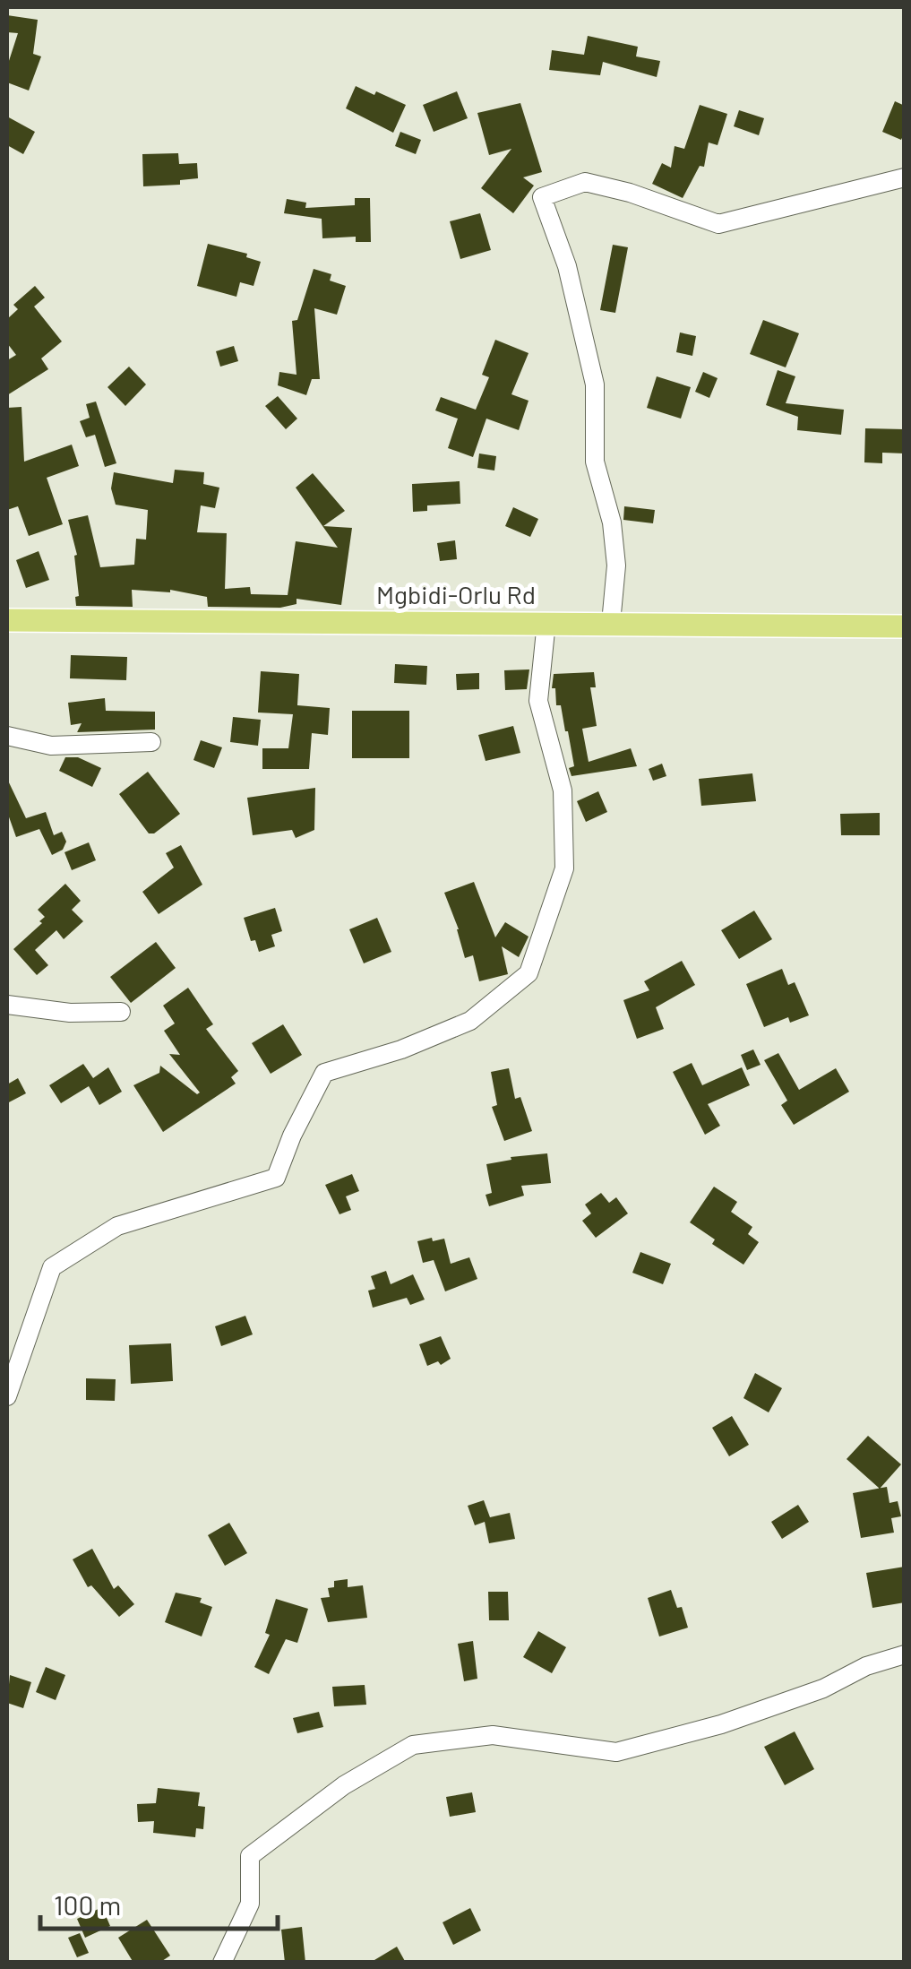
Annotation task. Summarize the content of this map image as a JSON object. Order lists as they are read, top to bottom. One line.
{"streets":{"main road":["Mgbidi-Orlu Rd"]},"scale_bar":"100 m"}
